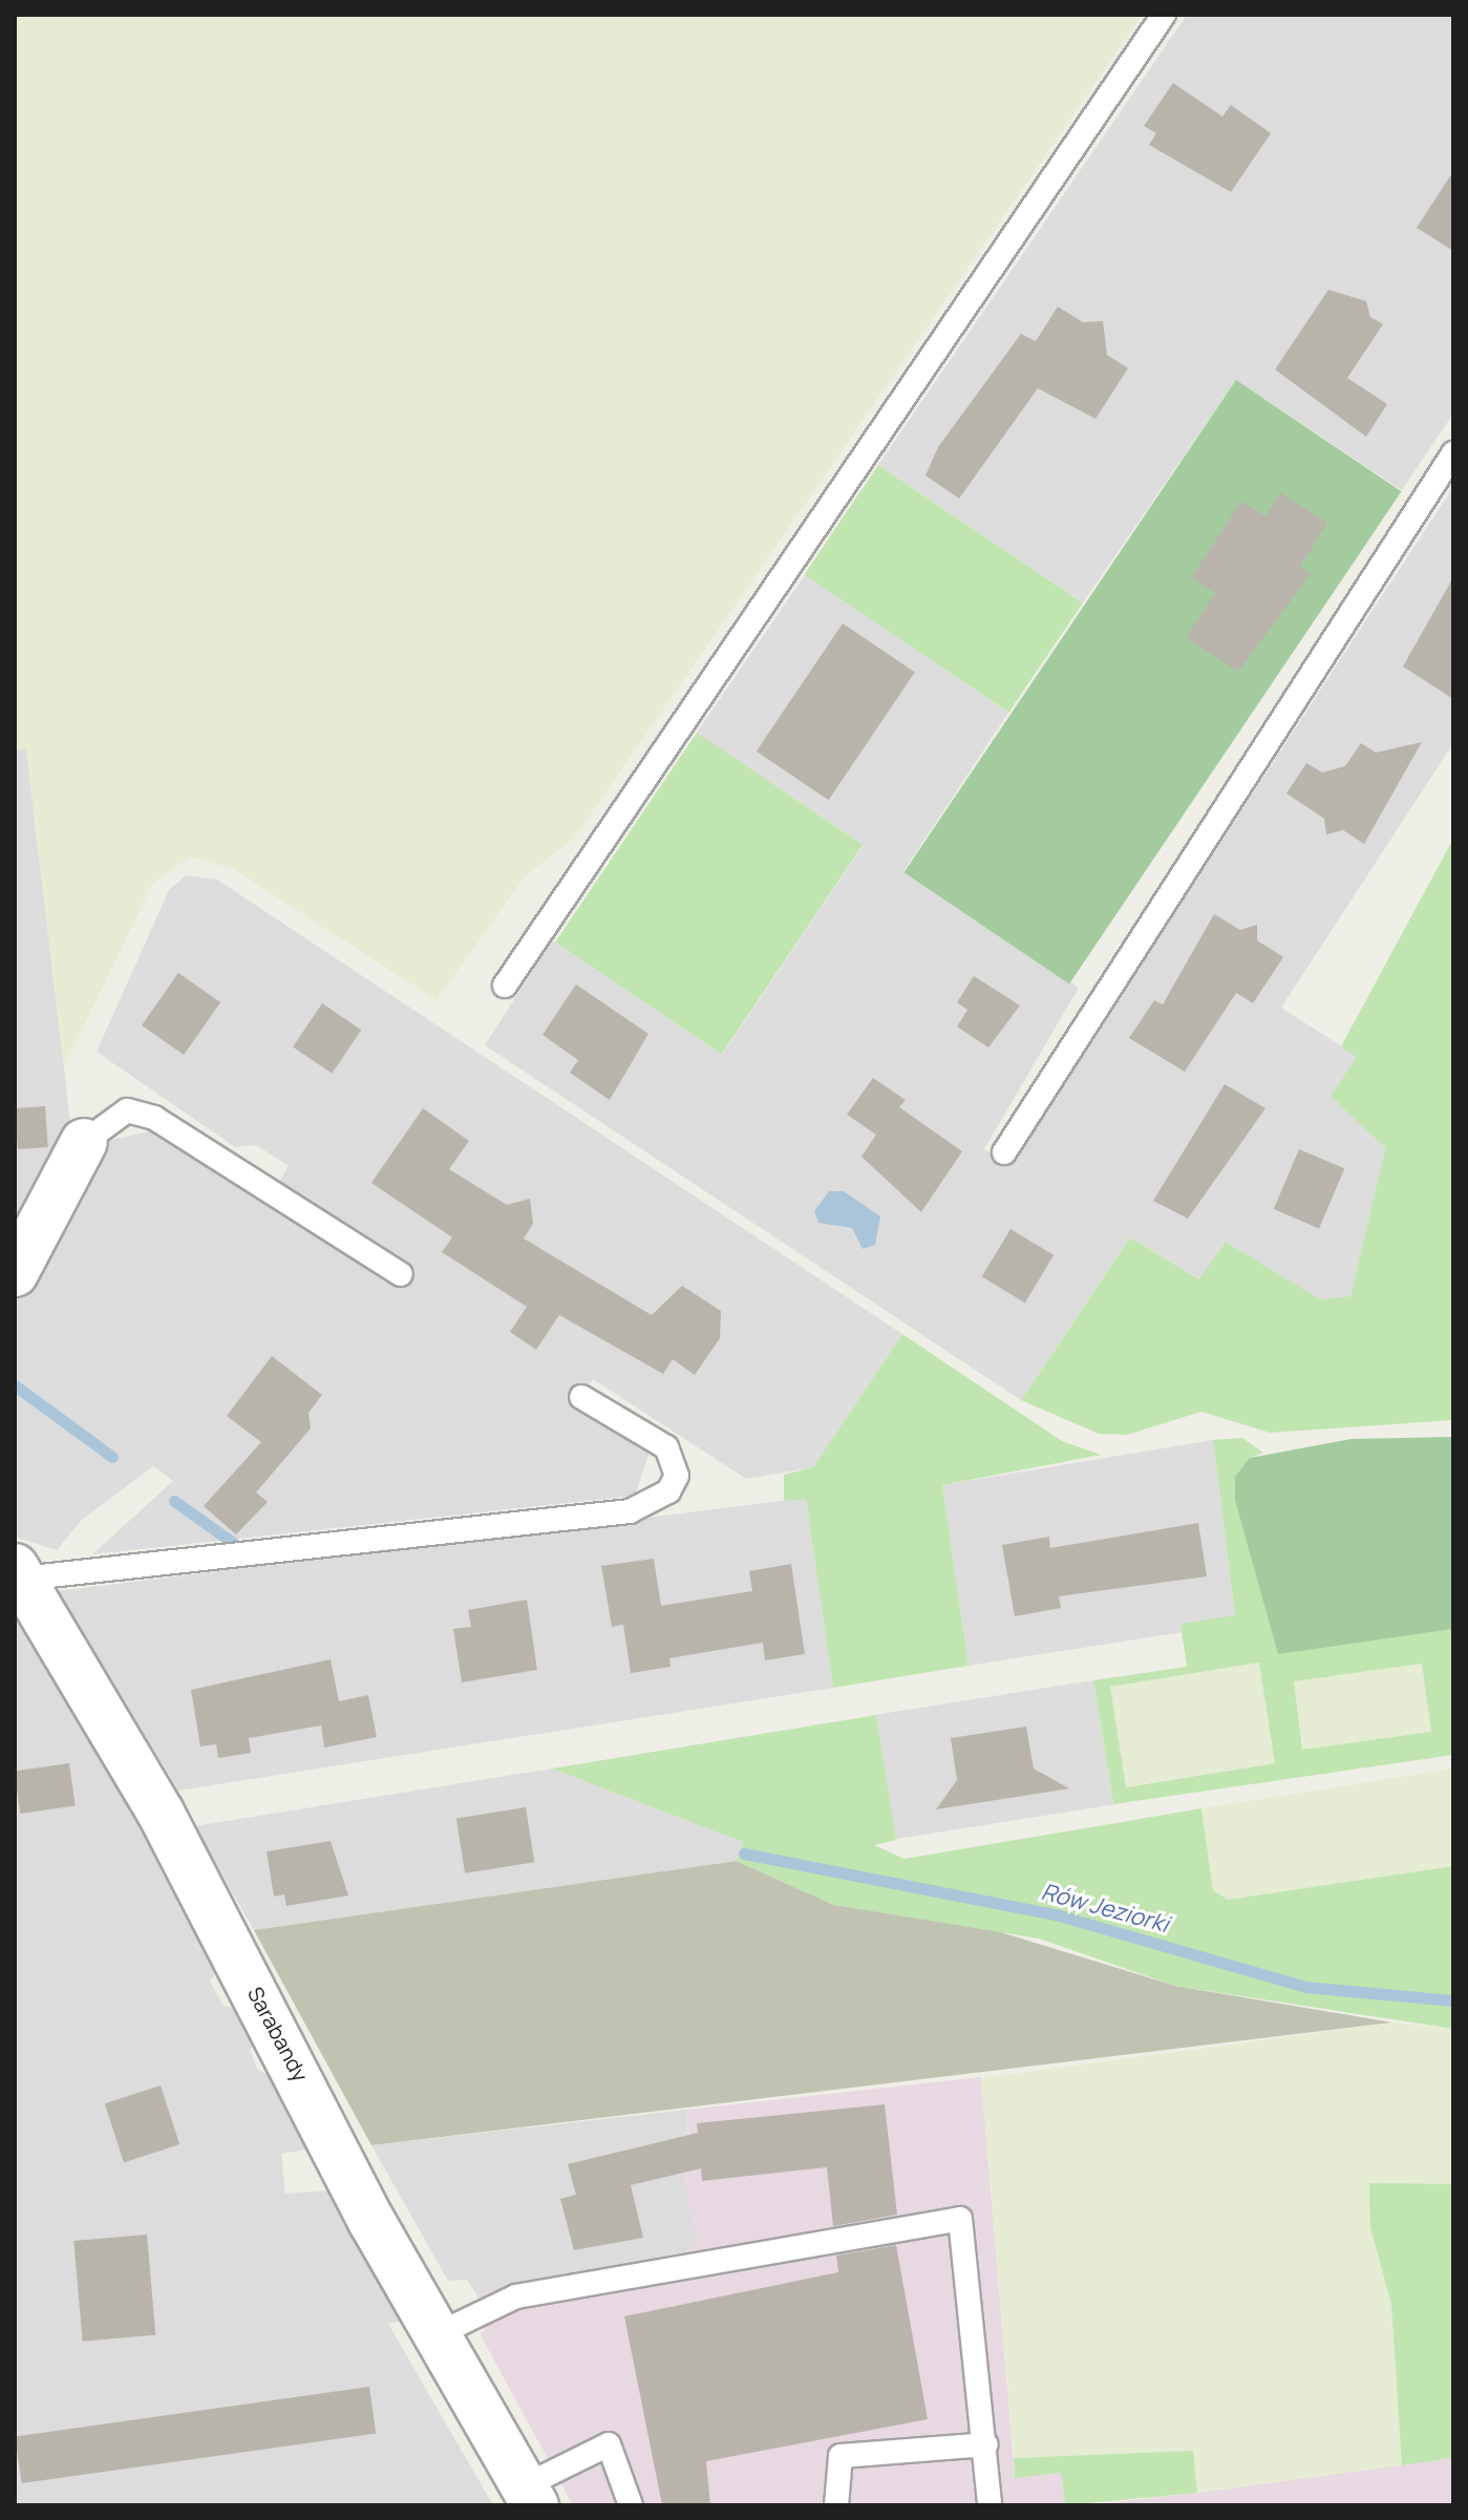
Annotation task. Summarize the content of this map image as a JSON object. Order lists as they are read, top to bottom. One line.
{"streets":{"street":["Sarabandy"]},"water":["Rów Jeziorki"]}
